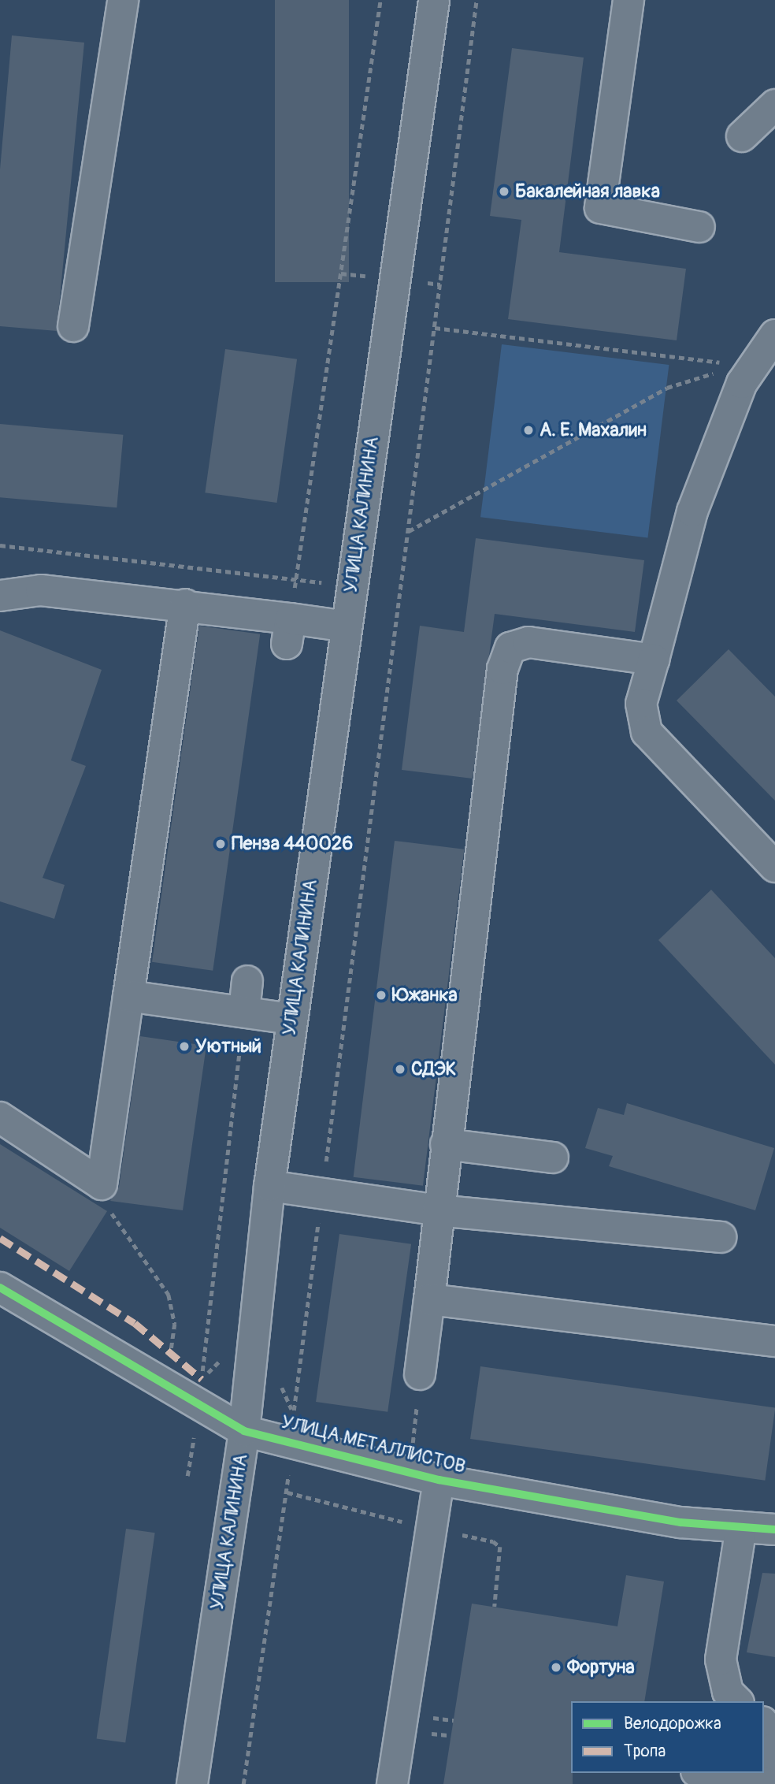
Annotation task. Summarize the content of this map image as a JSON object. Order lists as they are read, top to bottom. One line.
{"streets":{"main road":["УЛИЦА КАЛИНИНА","УЛИЦА МЕТАЛЛИСТОВ"]},"crossings":[["УЛИЦА КАЛИНИНА","УЛИЦА МЕТАЛЛИСТОВ"]],"places":["Бакалейная лавка","А. Е. Махалин","Пенза 440026","Южанка","Уютный","СДЭК","Фортуна"],"legend":["Велодорожка","Тропа"]}
